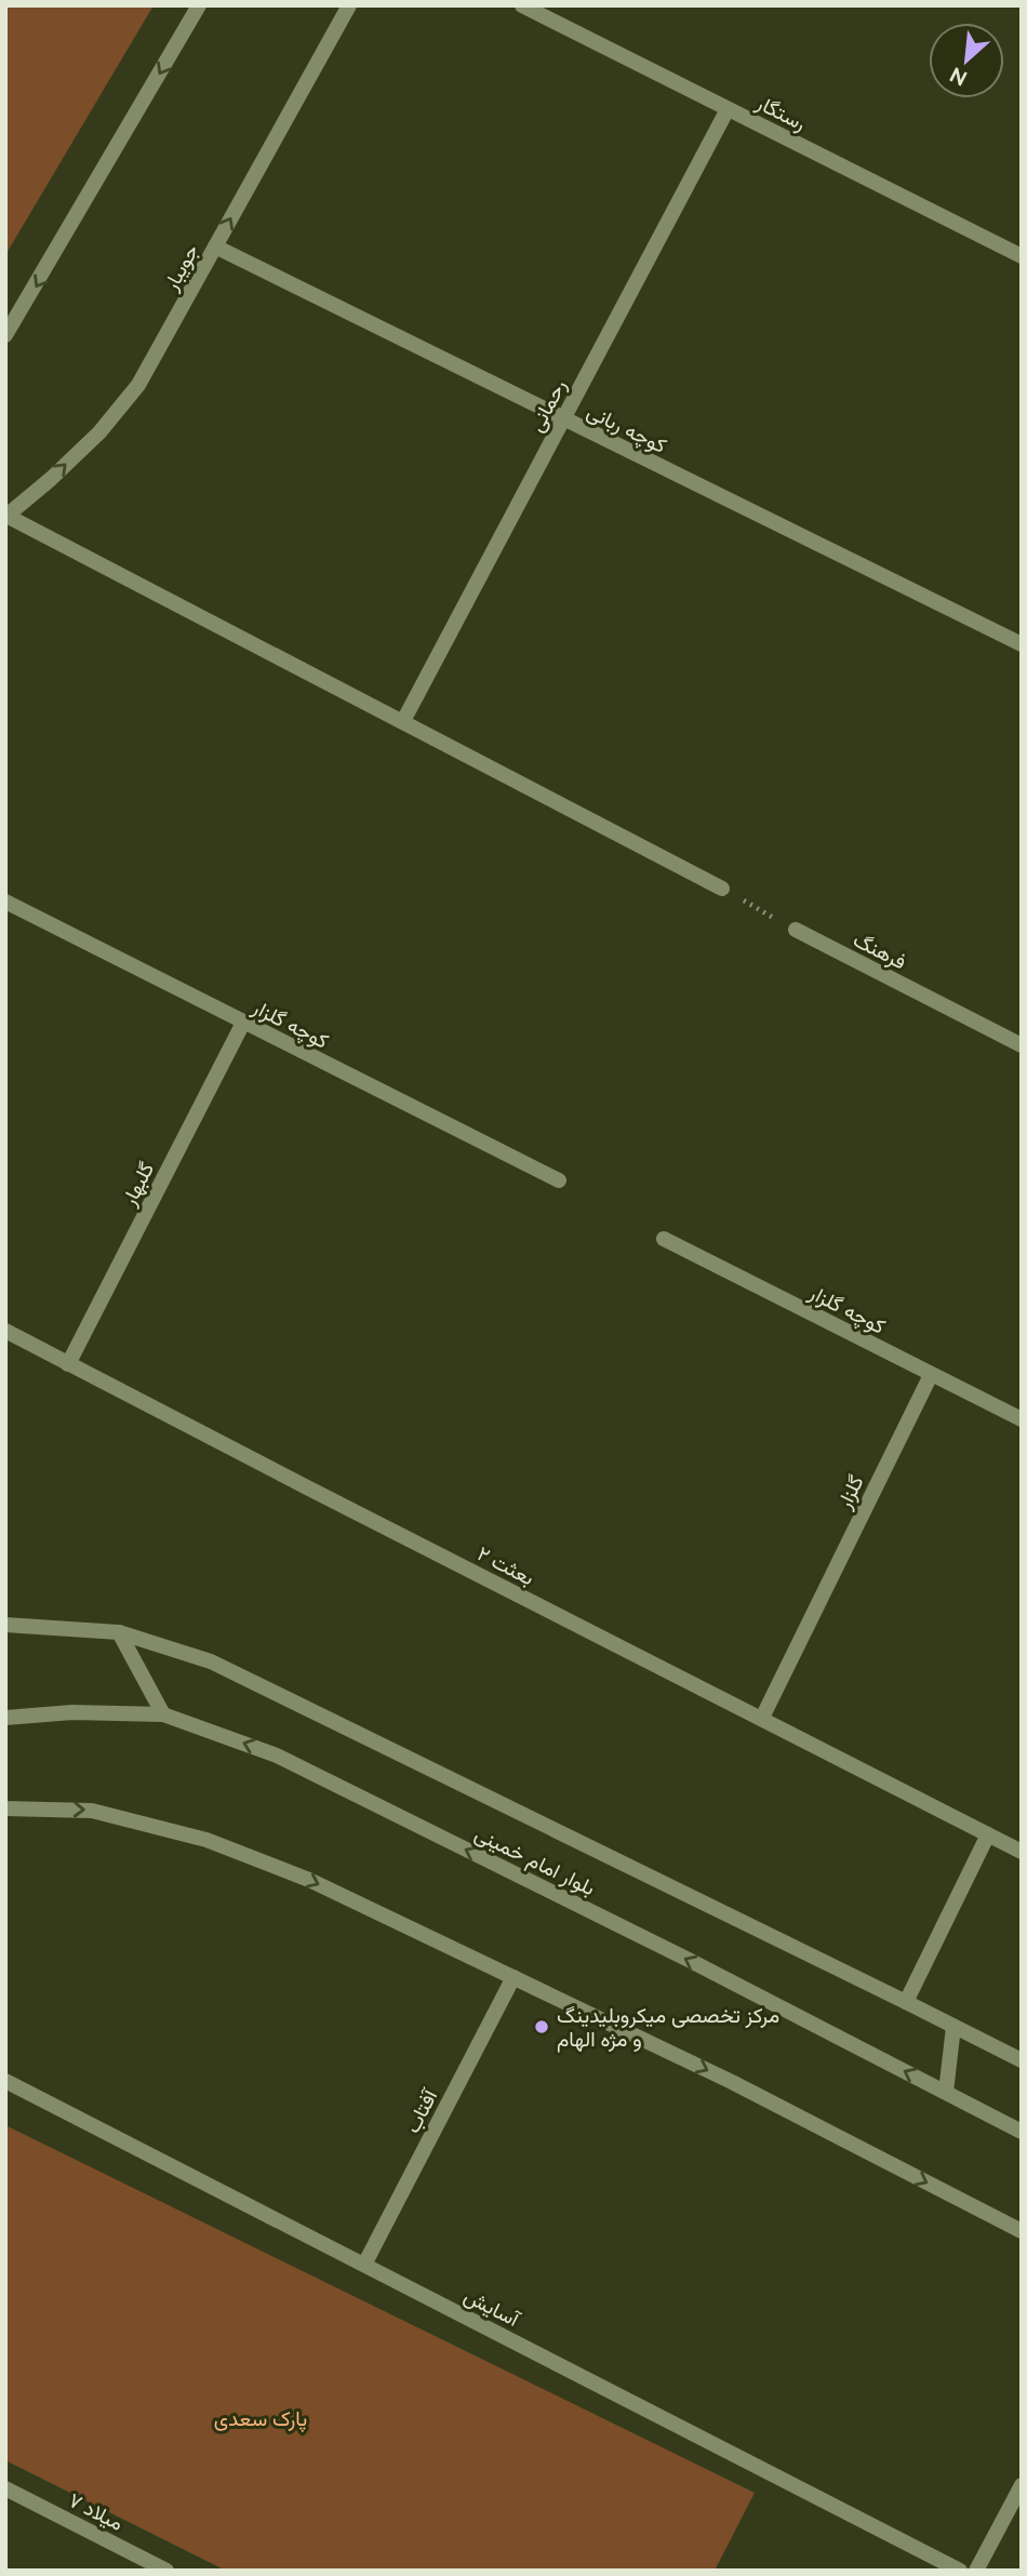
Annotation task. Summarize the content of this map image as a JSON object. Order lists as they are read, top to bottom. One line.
{"streets":{"street":["رستگار","جویبار","رحمانی","کوچه ربانی","فرهنگ","کوچه گلزار","گلبهار","گلزار","بعثت ۲","بلوار امام خمینی","آفتاب","آسایش","میلاد ۷"]},"crossings":[["رستگار","رحمانی"],["جویبار","کوچه ربانی"],["رحمانی","کوچه ربانی"],["کوچه گلزار","گلبهار"],["کوچه گلزار","گلزار"],["گلبهار","بعثت ۲"],["گلزار","بعثت ۲"],["آفتاب","آسایش"]],"parks":["پارک سعدی"],"places":["مرکز تخصصی میکروبلیدینگ و مژه الهام"],"north":"bottom left"}
